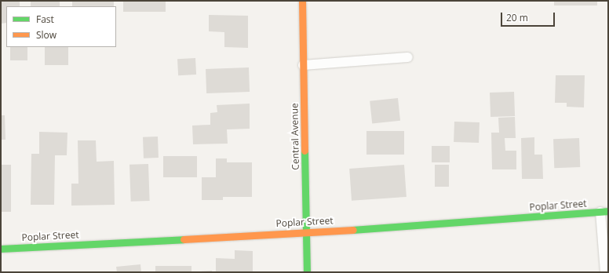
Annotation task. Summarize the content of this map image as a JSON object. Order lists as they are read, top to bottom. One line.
{"streets":{"street":["Central Avenue","Poplar Street"]},"crossings":[["Central Avenue","Poplar Street"]],"legend":["Fast","Slow"],"scale_bar":"20 m"}
